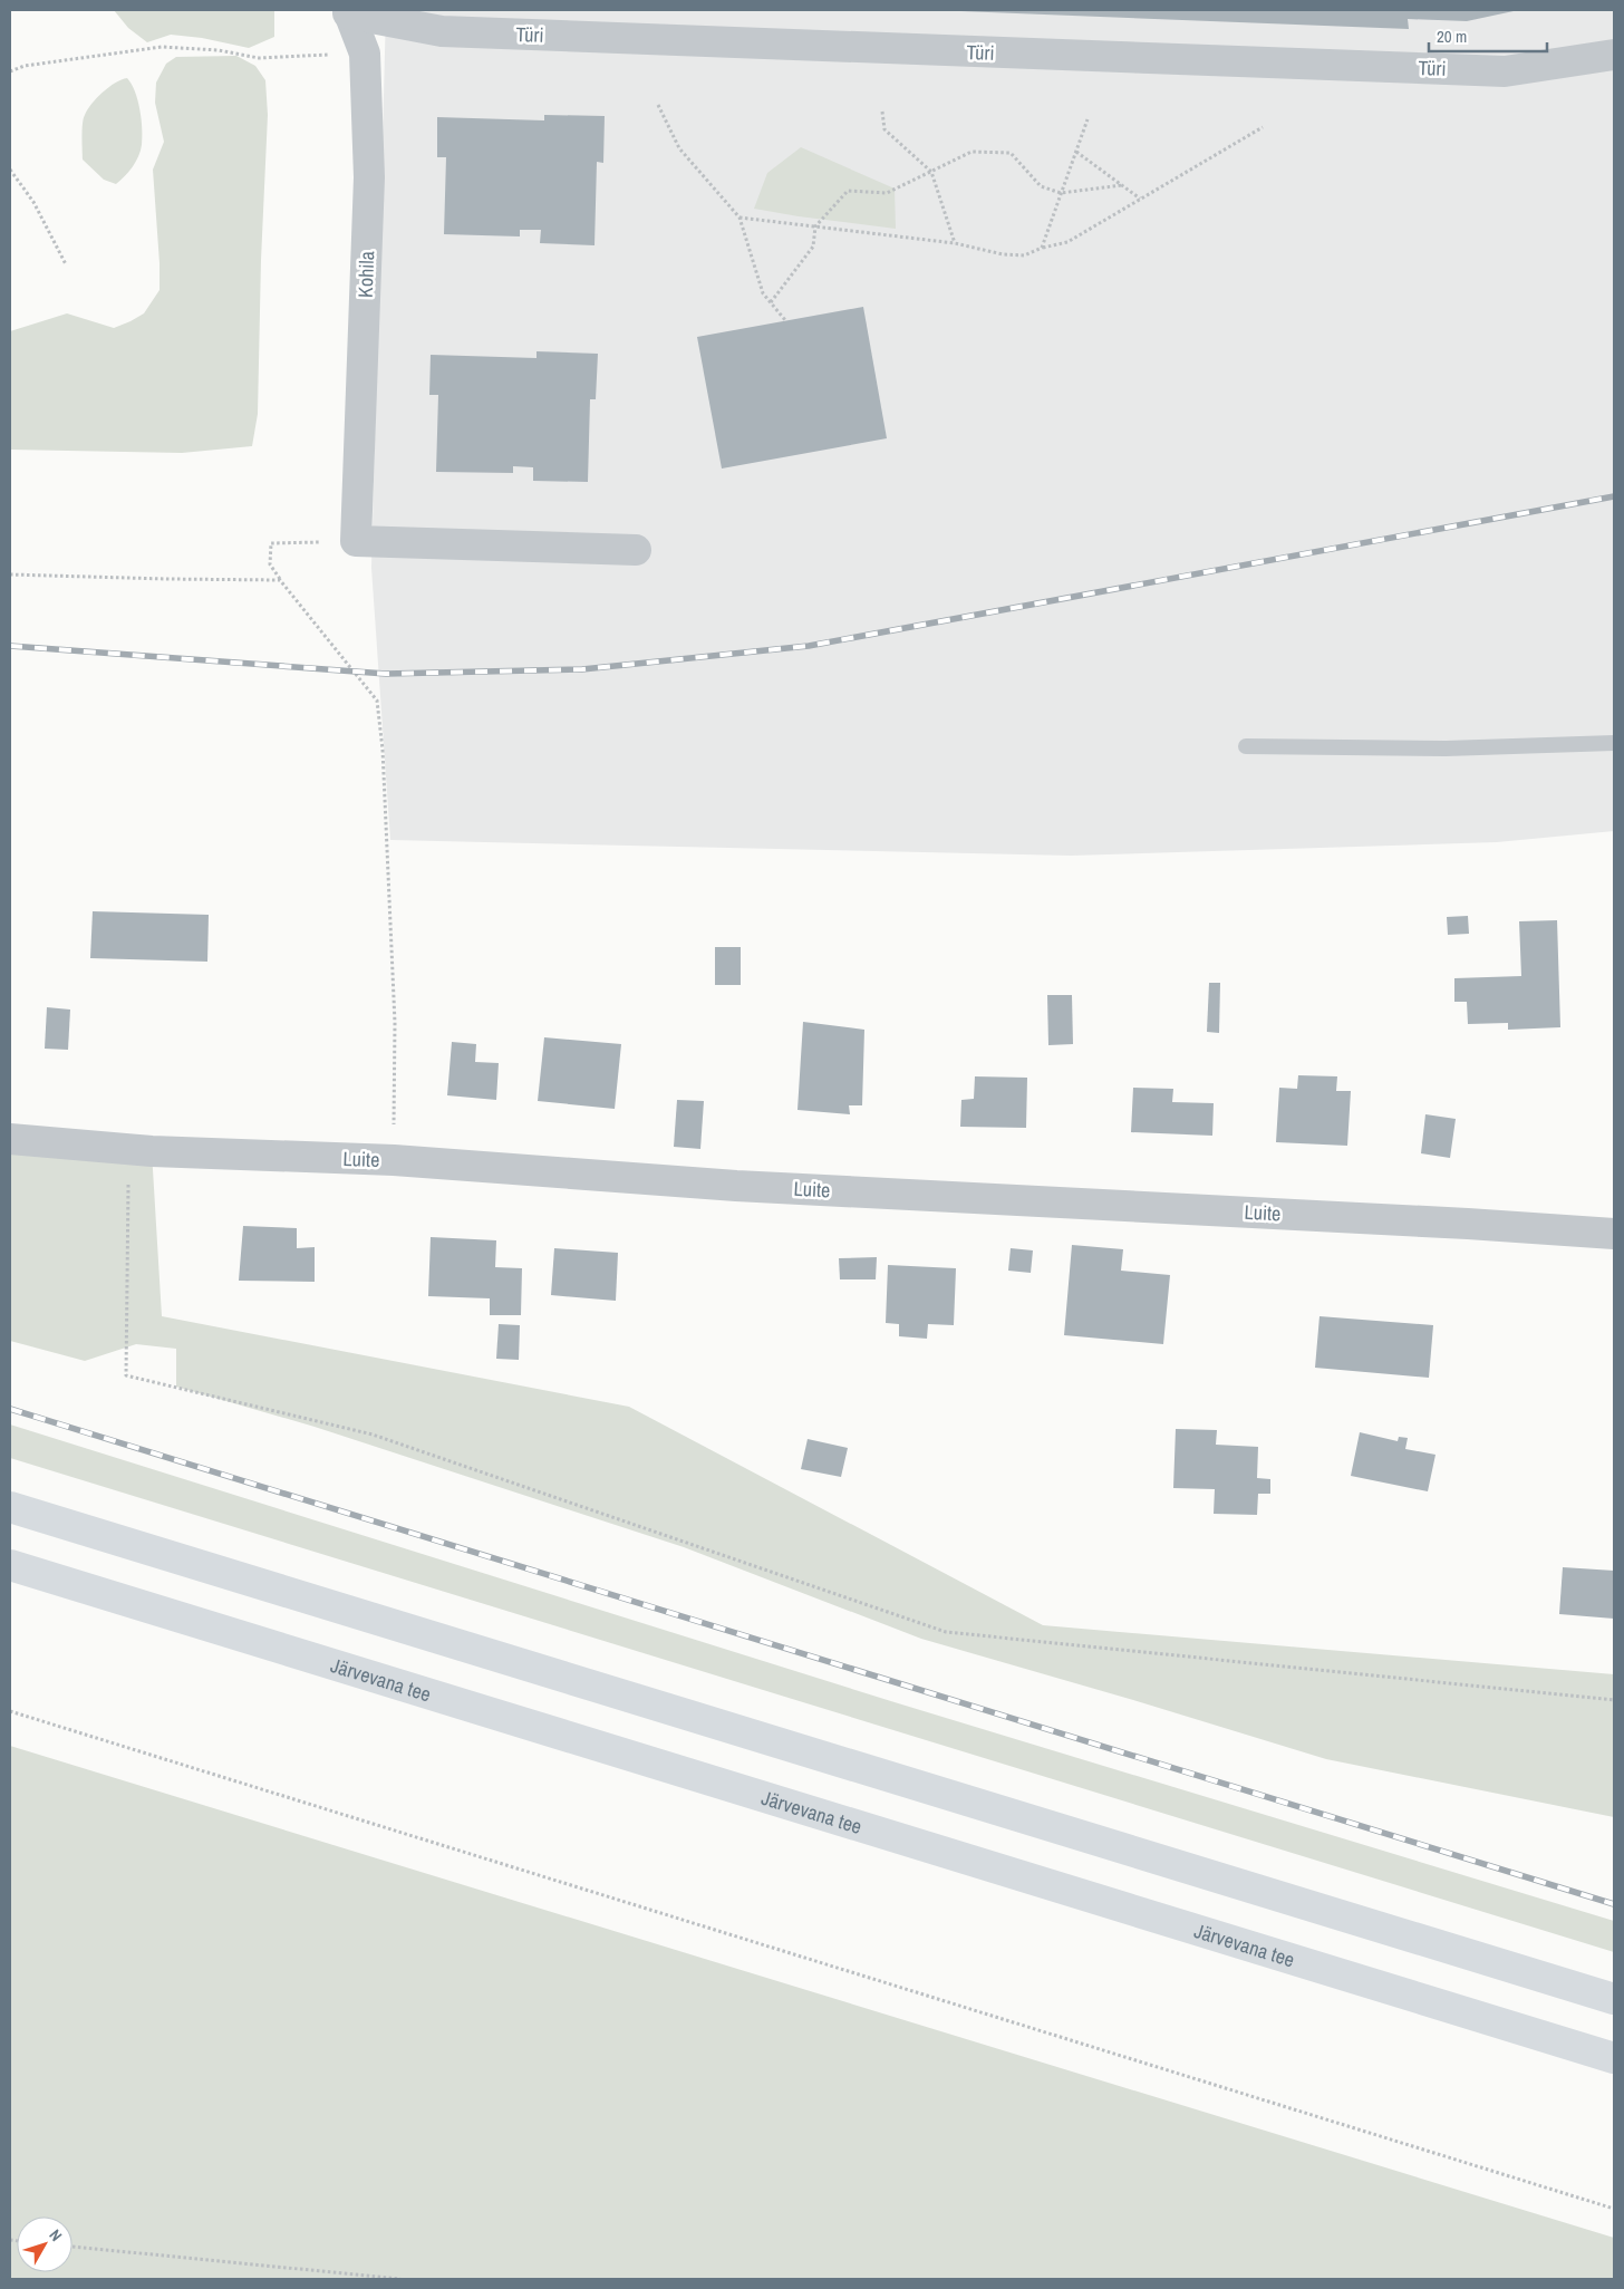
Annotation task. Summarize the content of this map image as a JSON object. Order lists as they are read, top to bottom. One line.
{"streets":{"highway":["Järvevana tee"],"street":["Türi","Kohila","Luite"]},"crossings":[["Türi","Kohila"]],"scale_bar":"20 m","north":"top right"}
